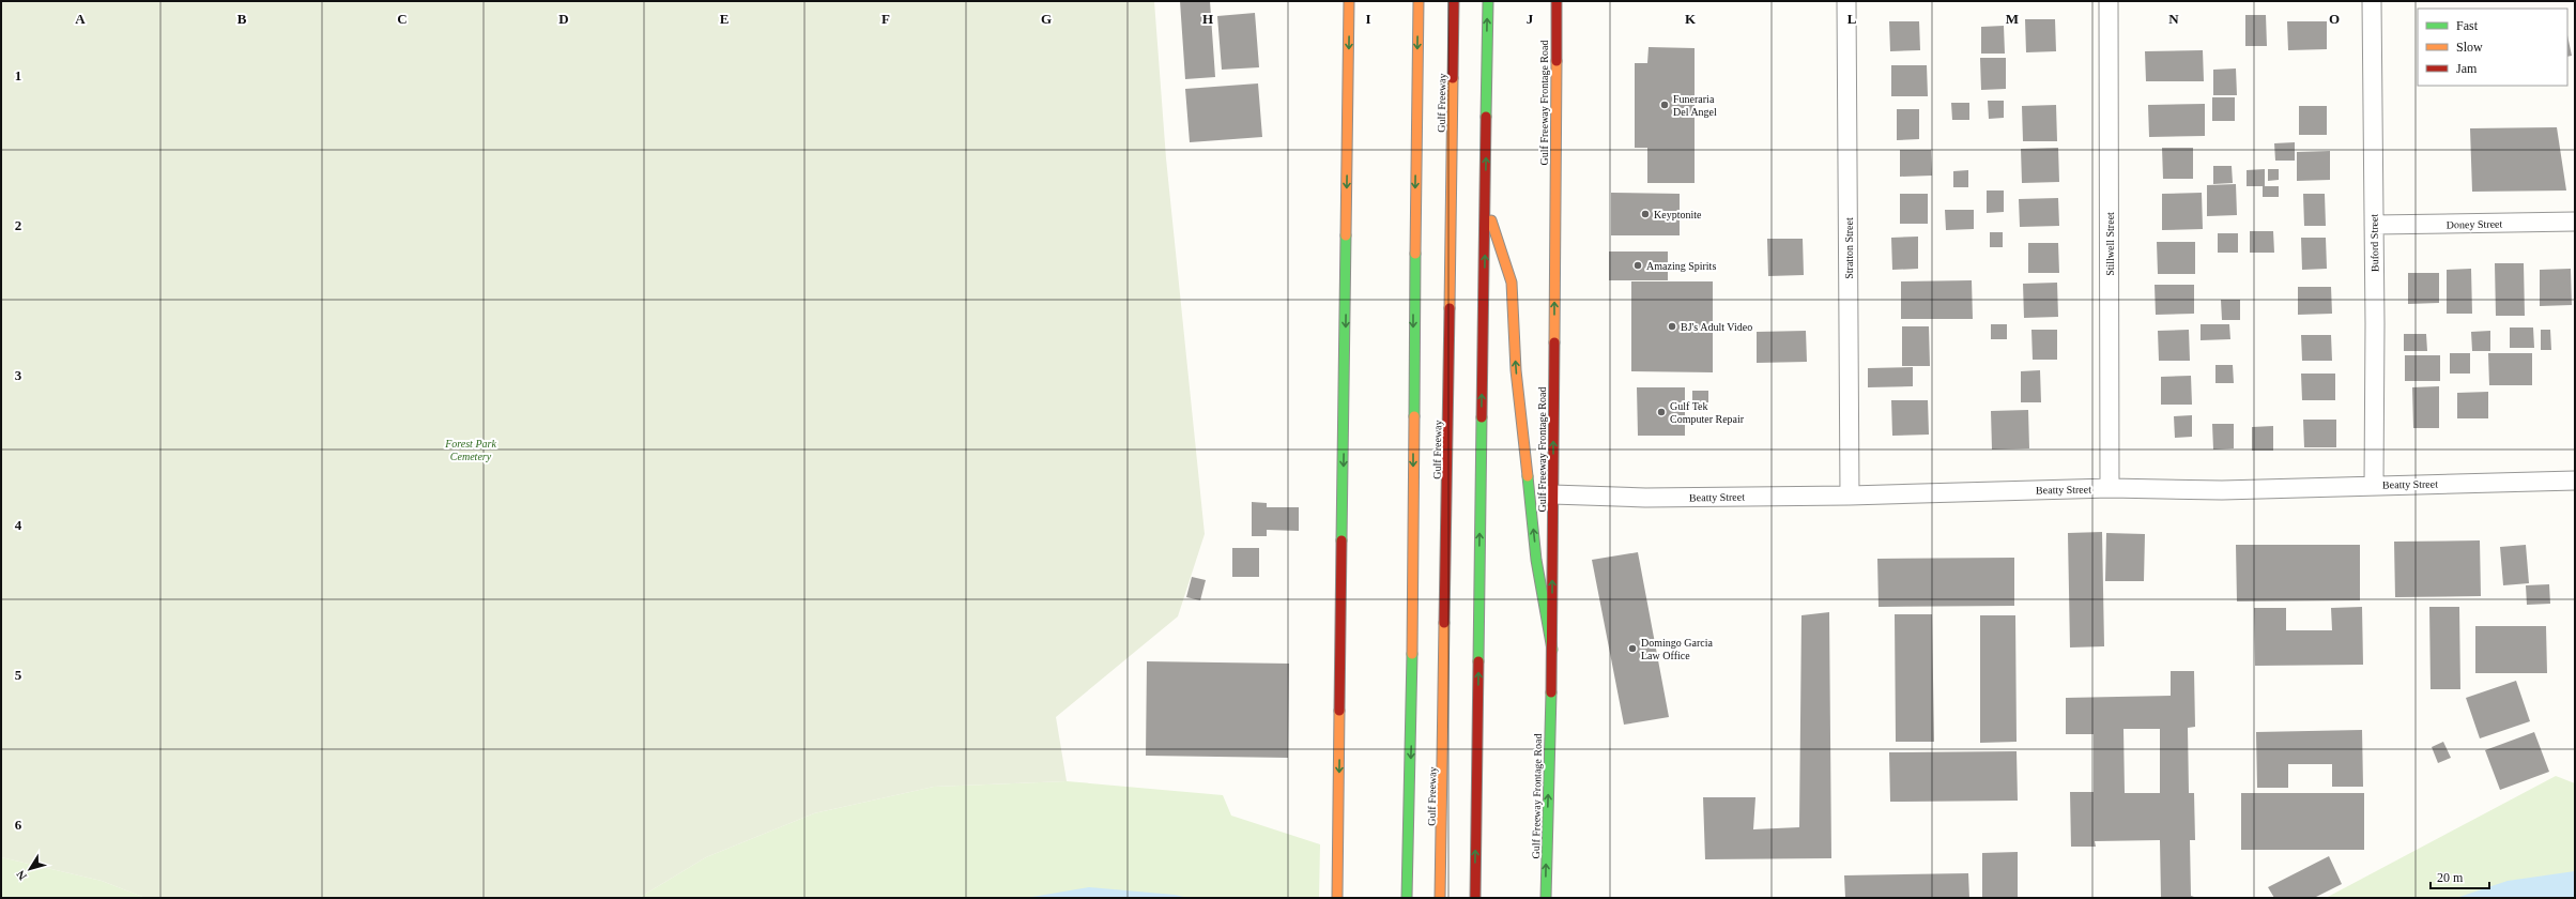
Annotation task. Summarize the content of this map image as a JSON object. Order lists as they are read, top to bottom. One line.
{"streets":{"main road":["Gulf Freeway","Gulf Freeway Frontage Road"],"street":["Doney Street","Buford Street","Stillwell Street","Stratton Street","Beatty Street"]},"crossings":[["Gulf Freeway Frontage Road","Beatty Street"],["Doney Street","Buford Street"],["Buford Street","Beatty Street"],["Stillwell Street","Beatty Street"],["Stratton Street","Beatty Street"]],"parks":["Forest Park Cemetery"],"places":["Funeraria Del Angel","Keyptonite","Amazing Spirits","BJ's Adult Video","Gulf Tek Computer Repair","Domingo Garcia Law Office"],"legend":["Fast","Slow","Jam"],"scale_bar":"20 m","north":"bottom left","grid":{"columns":["A","B","C","D","E","F","G","H","I","J","K","L","M","N","O"],"rows":["1","2","3","4","5","6"]}}
